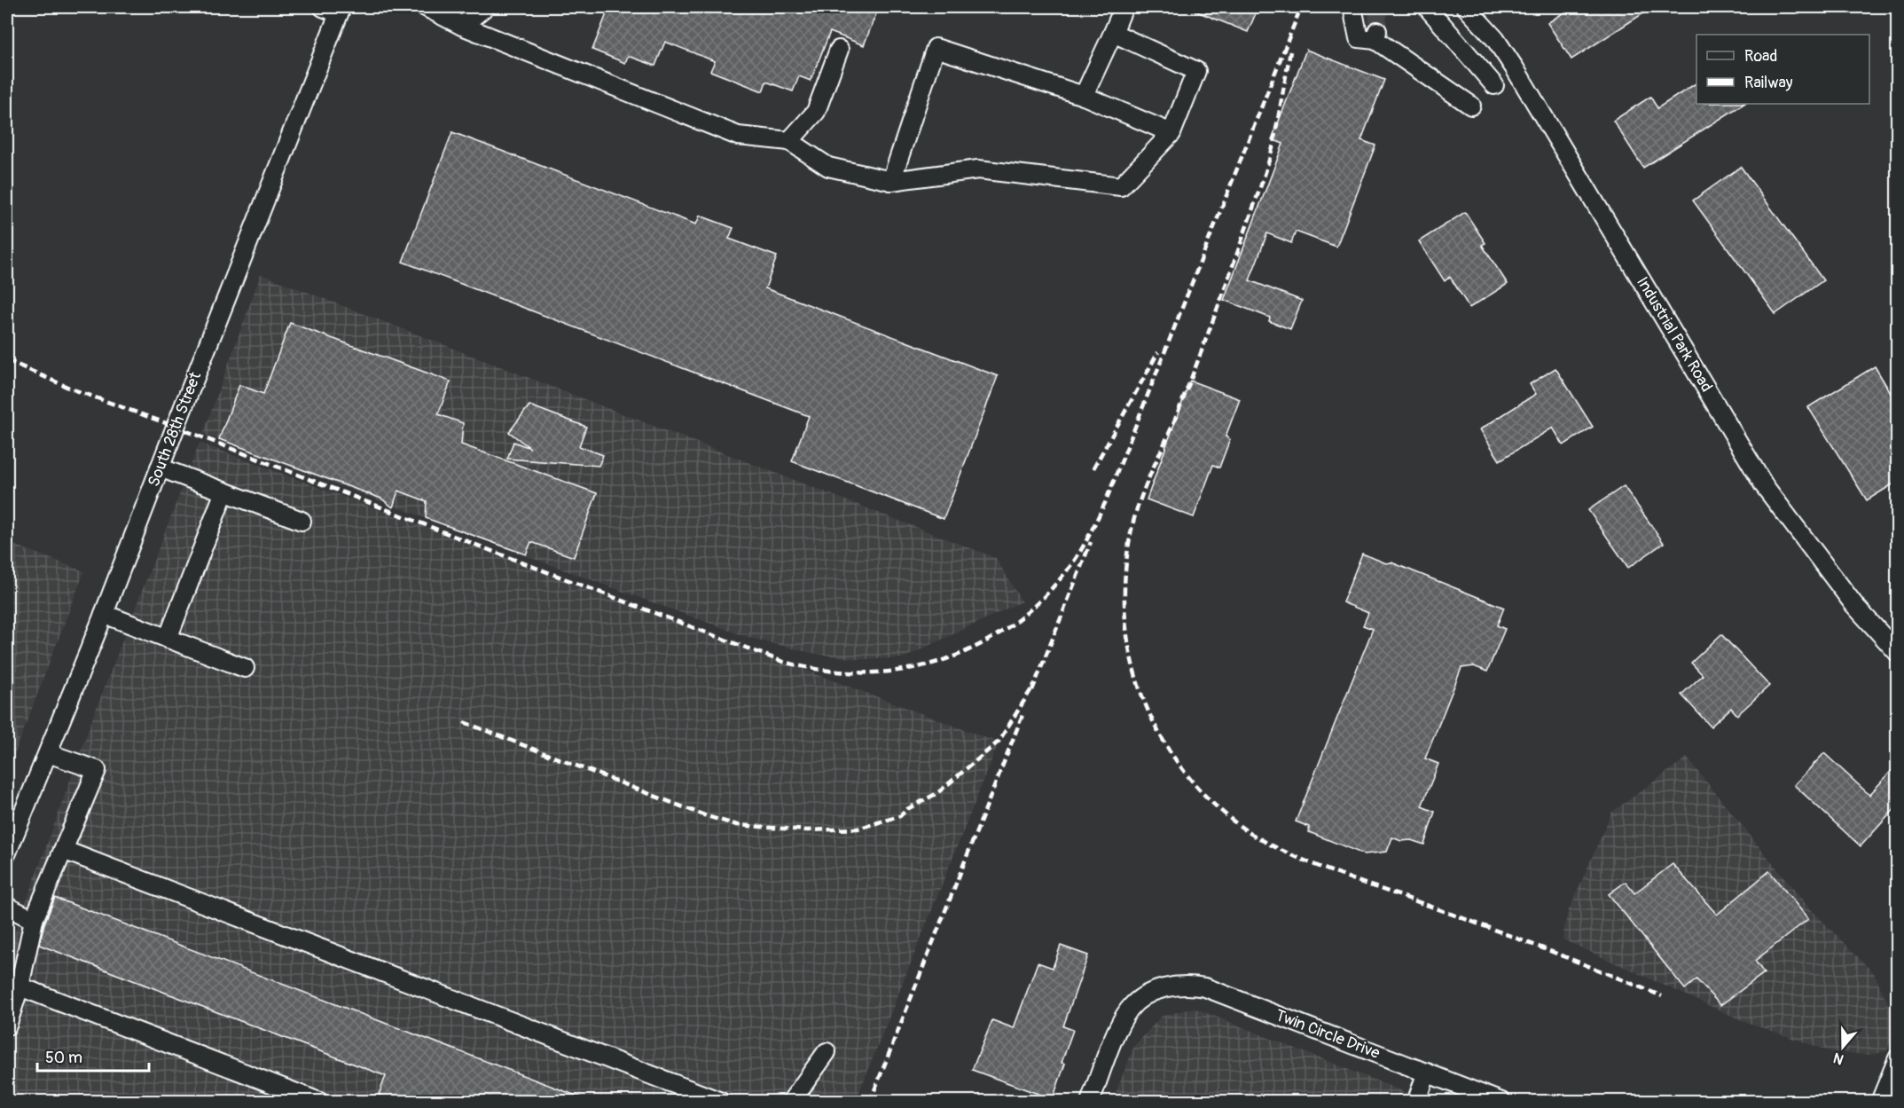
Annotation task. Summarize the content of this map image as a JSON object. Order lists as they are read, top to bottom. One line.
{"streets":{"street":["Industrial Park Road","South 28th Street","Twin Circle Drive"]},"legend":["Road","Railway"],"scale_bar":"50 m","north":"bottom"}
